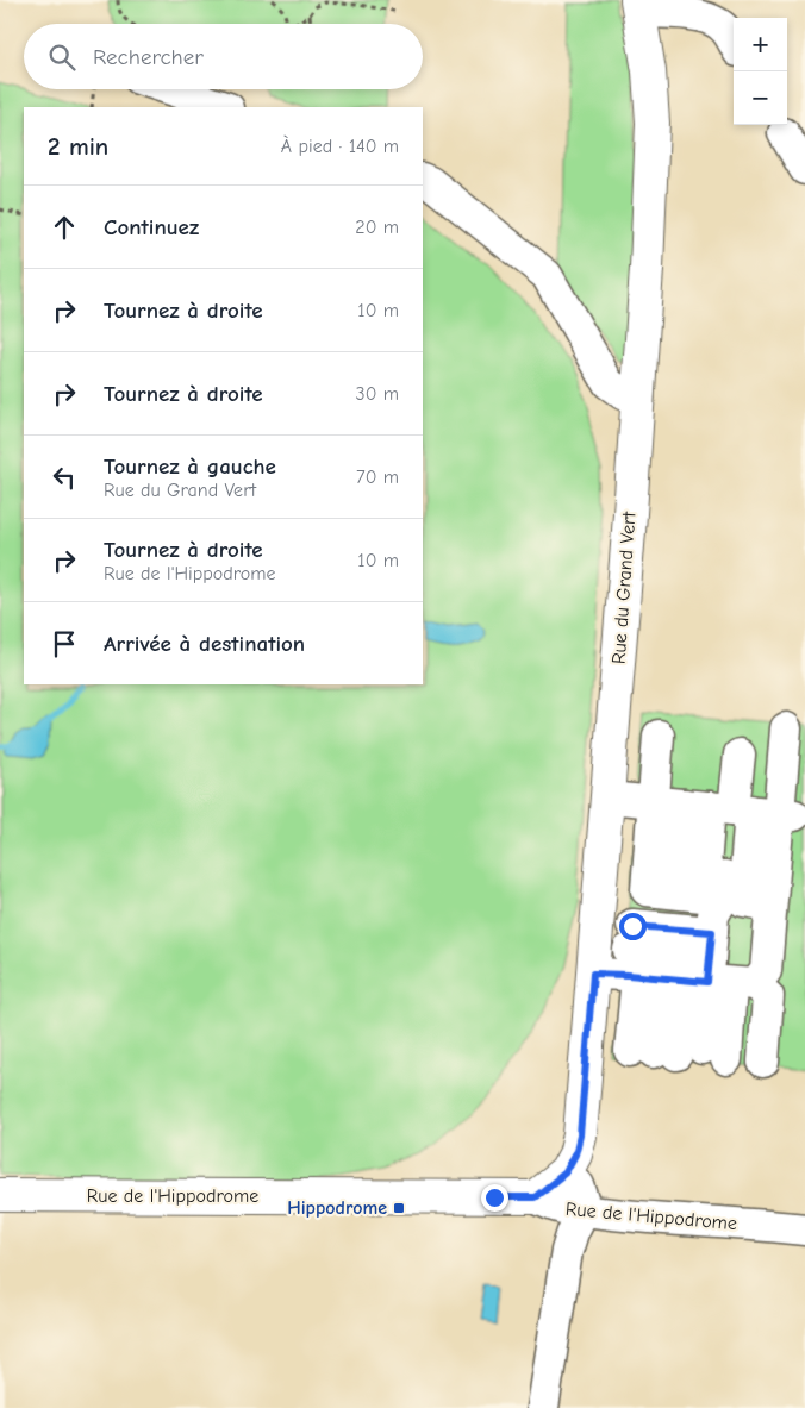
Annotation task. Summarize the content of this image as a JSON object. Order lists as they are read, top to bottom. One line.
{"streets":{"main road":["Rue du Grand Vert","Rue de l'Hippodrome"]},"crossings":[["Rue du Grand Vert","Rue de l'Hippodrome"]],"places":{"transit":["Hippodrome"]},"page":{"map_buttons":["+","−"],"search":"Rechercher","heading":["2 min","À pied · 140 m"],"list":[["Continuez","20 m"],["Tournez à droite","10 m"],["Tournez à droite","30 m"],["Tournez à gauche","Rue du Grand Vert","70 m"],["Tournez à droite","Rue de l'Hippodrome","10 m"],"Arrivée à destination"]}}
